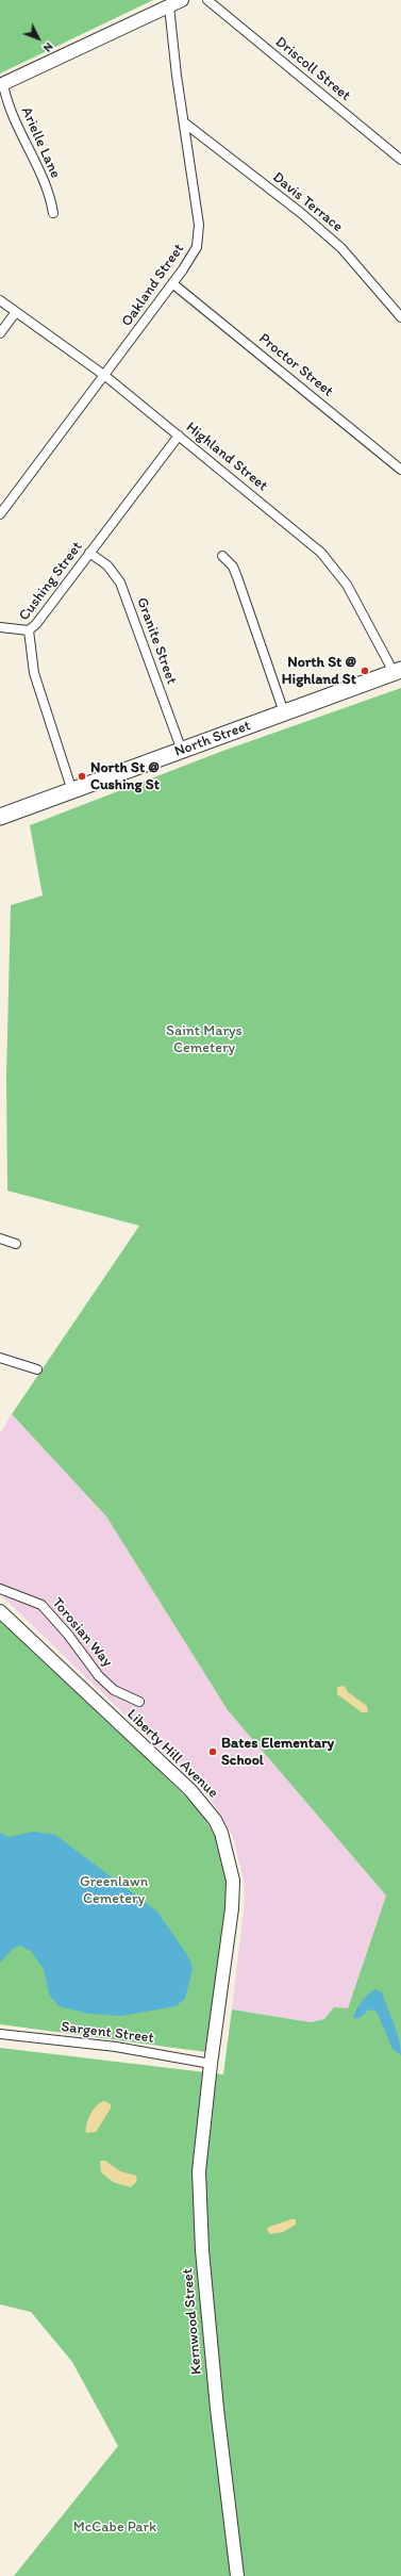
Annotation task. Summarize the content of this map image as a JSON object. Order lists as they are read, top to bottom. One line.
{"streets":{"highway":["North Street"],"main road":["Liberty Hill Avenue","Kernwood Street"],"street":["Driscoll Street","Arielle Lane","Davis Terrace","Oakland Street","Proctor Street","Highland Street","Cushing Street","Granite Street","Torosian Way","Sargent Street"]},"crossings":[["Davis Terrace","Oakland Street"],["Oakland Street","Proctor Street"],["Oakland Street","Highland Street"],["Highland Street","Cushing Street"],["Highland Street","North Street"],["Cushing Street","Granite Street"],["Cushing Street","North Street"],["Granite Street","North Street"],["Liberty Hill Avenue","Sargent Street"],["Liberty Hill Avenue","Kernwood Street"],["Sargent Street","Kernwood Street"]],"parks":["Saint Marys Cemetery","Greenlawn Cemetery","McCabe Park"],"places":["North St @ Highland St","North St @ Cushing St","Bates Elementary School"],"north":"bottom right"}
